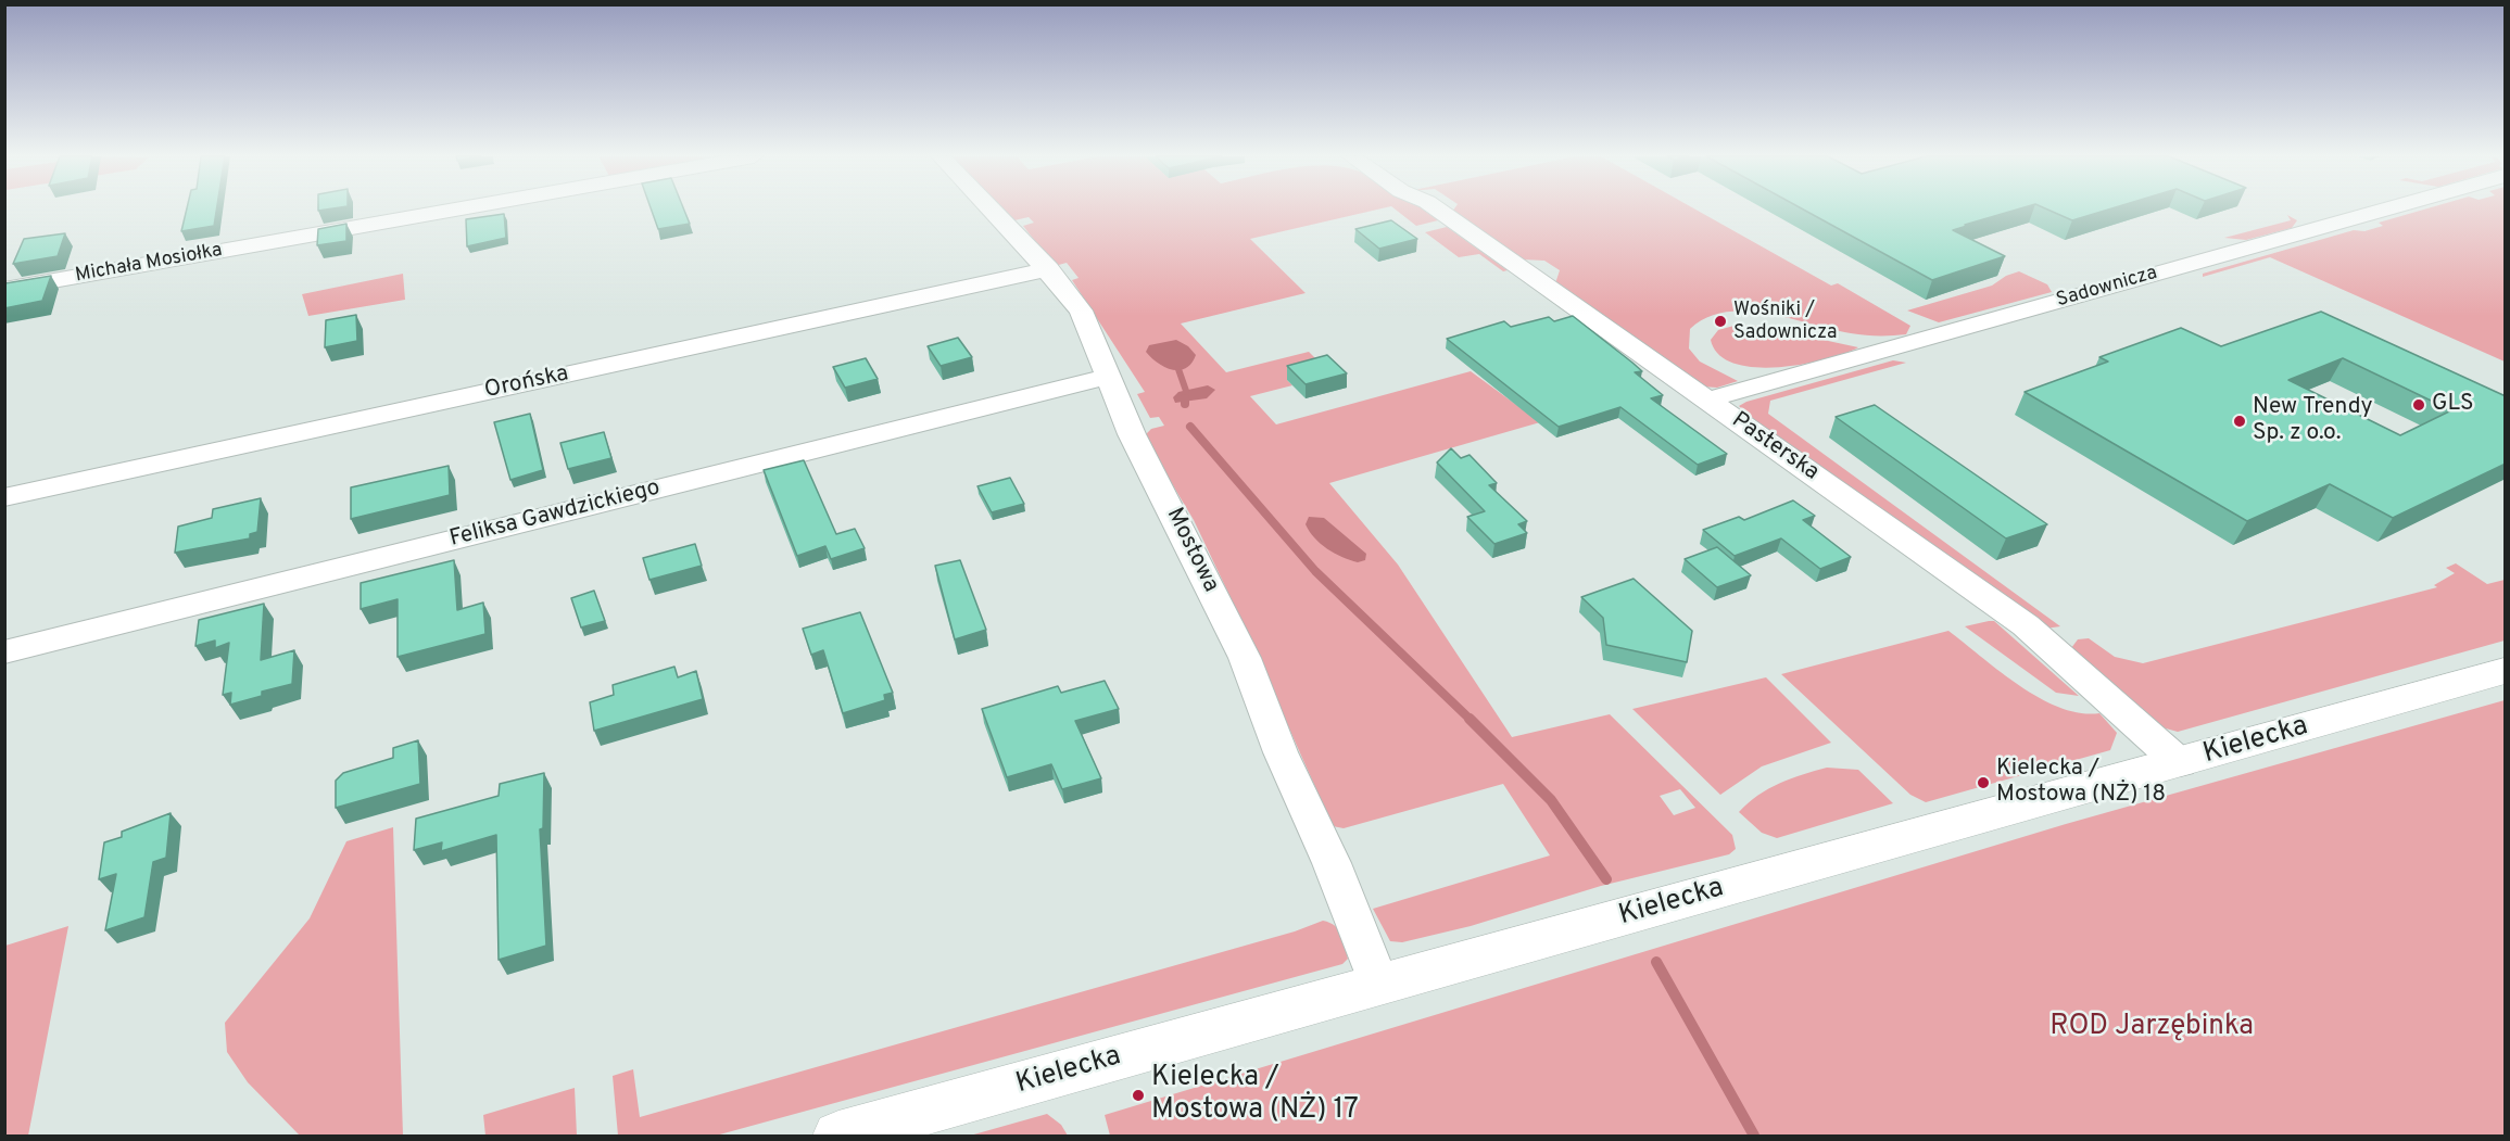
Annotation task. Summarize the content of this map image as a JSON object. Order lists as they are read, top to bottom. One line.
{"streets":{"main road":["Kielecka"],"street":["Michała Mosiołka","Sadownicza","Orońska","Pasterska","Feliksa Gawdzickiego","Mostowa"]},"crossings":[["Sadownicza","Pasterska"],["Orońska","Mostowa"],["Pasterska","Kielecka"],["Feliksa Gawdzickiego","Mostowa"],["Mostowa","Kielecka"]],"parks":["ROD Jarzębinka"],"places":["Wośniki / Sadownicza","GLS","New Trendy Sp. z o.o.","Kielecka / Mostowa (NŻ) 18","Kielecka / Mostowa (NŻ) 17"]}
